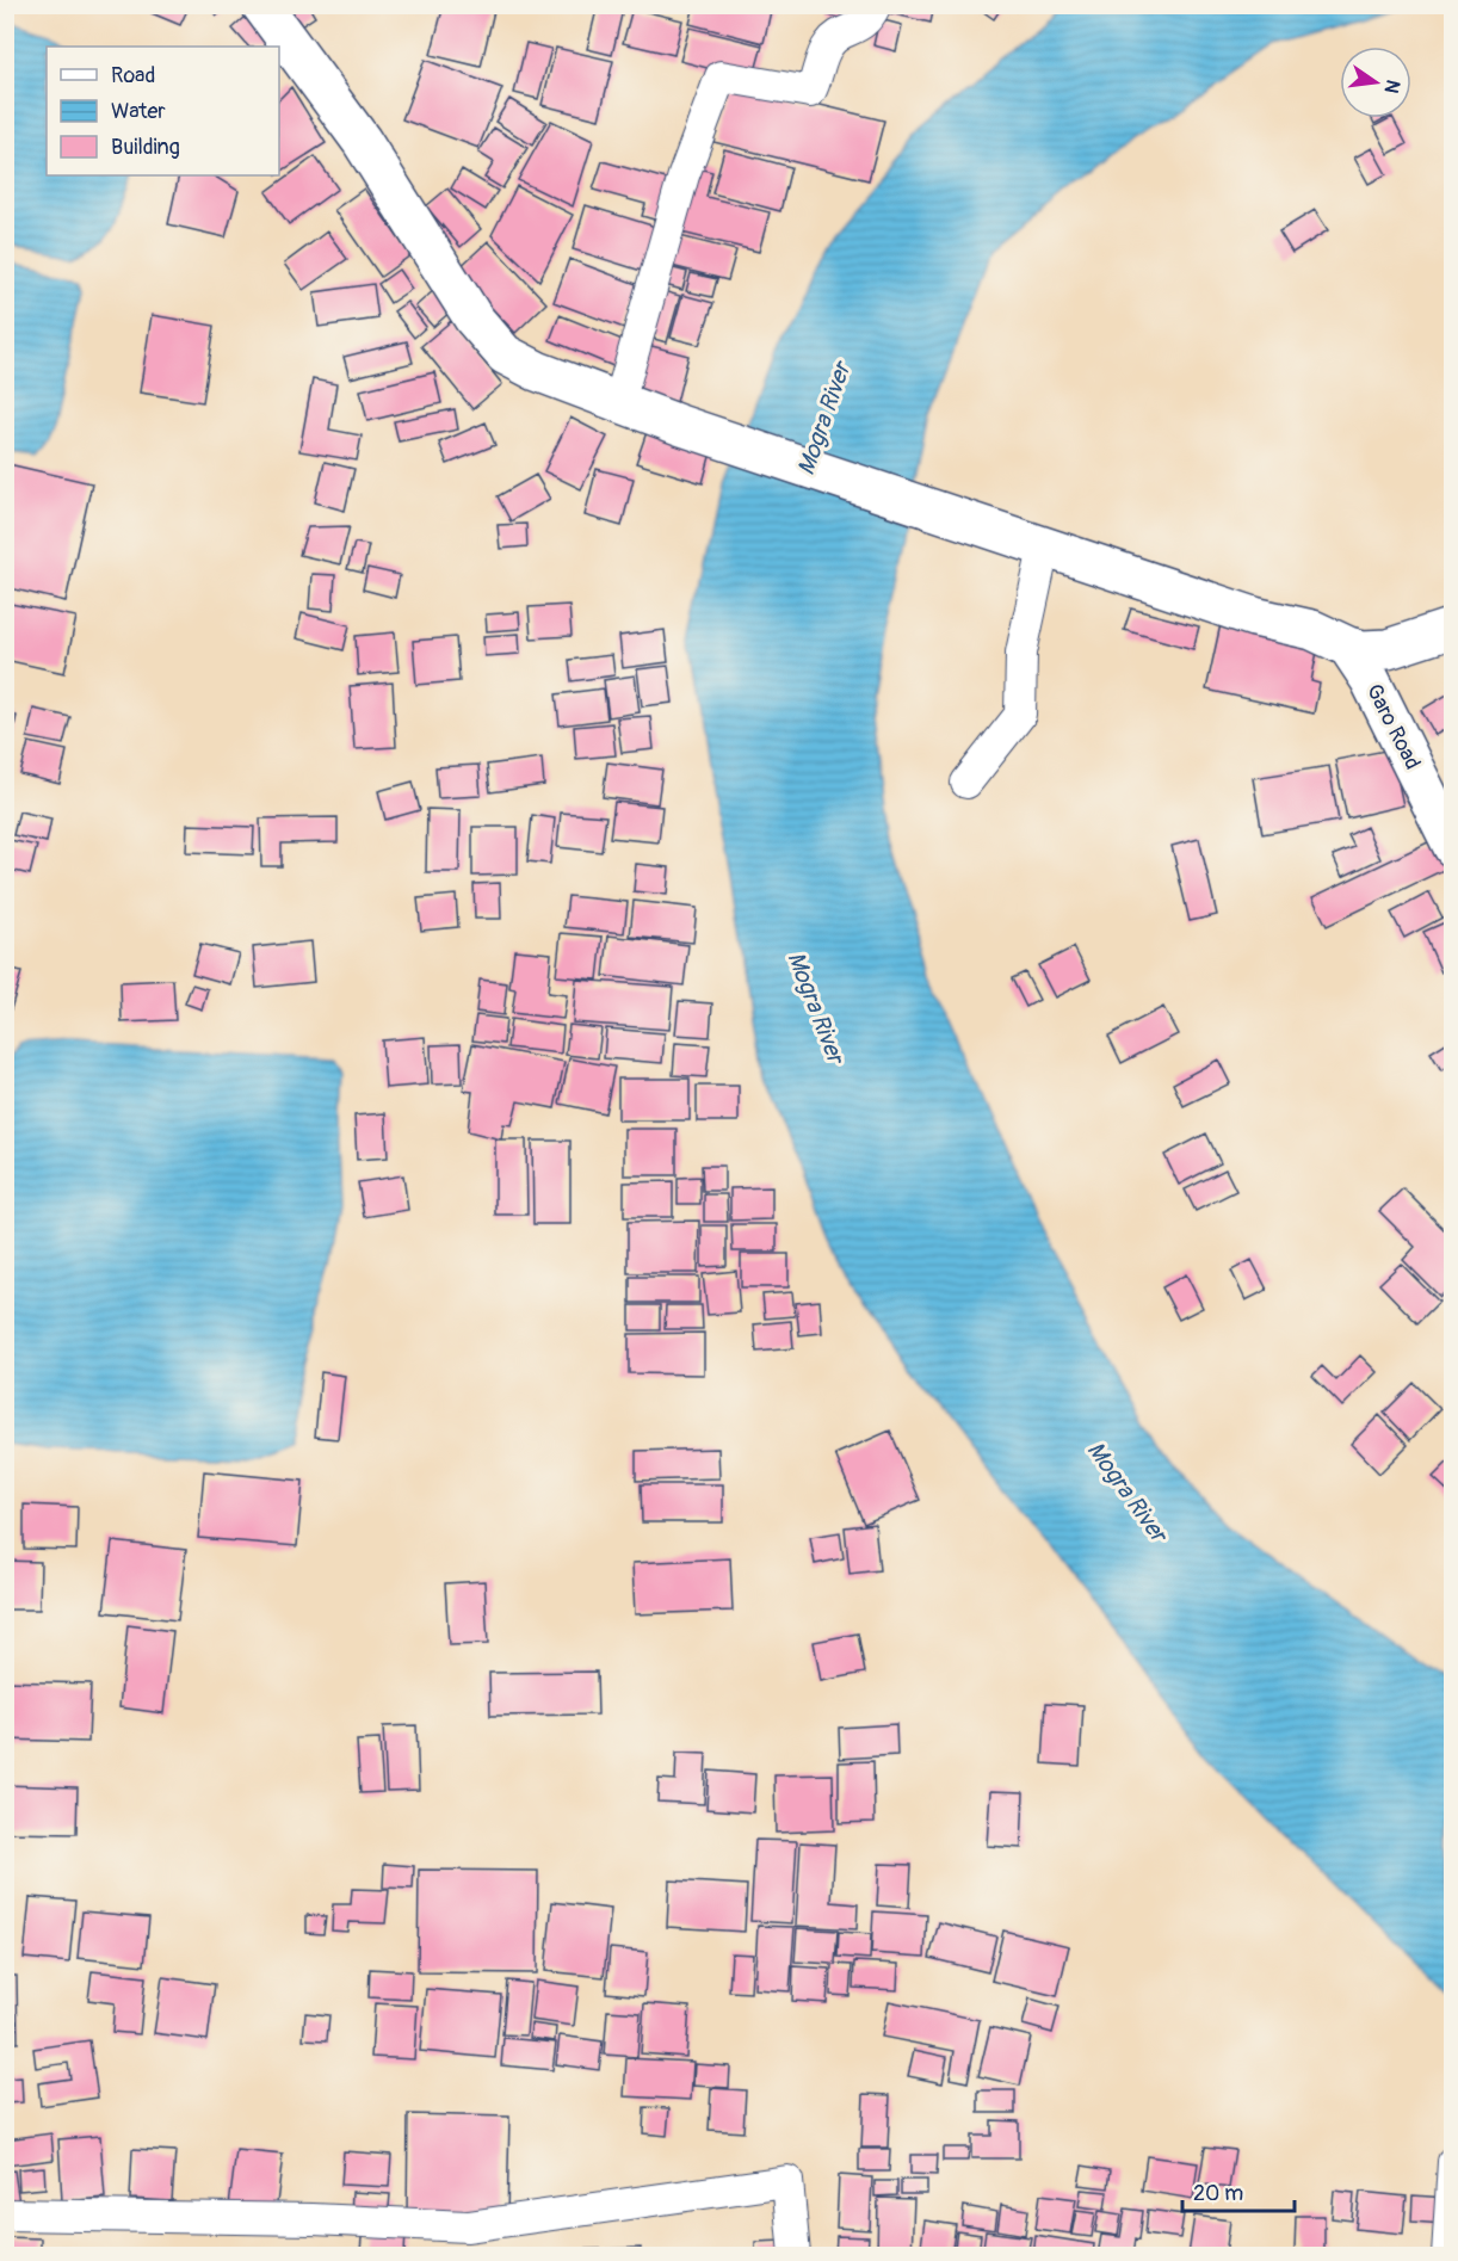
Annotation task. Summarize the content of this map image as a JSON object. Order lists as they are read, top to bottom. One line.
{"streets":{"street":["Garo Road"]},"water":["Mogra River"],"legend":["Road","Water","Building"],"scale_bar":"20 m","north":"right"}
